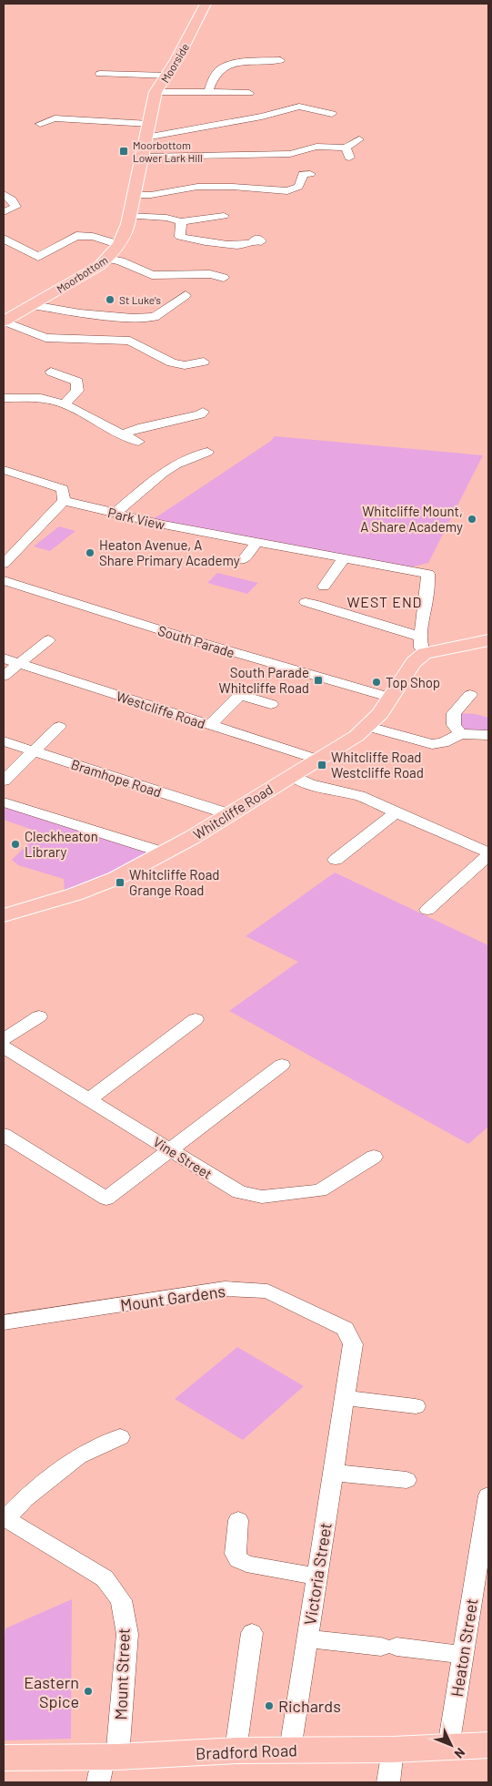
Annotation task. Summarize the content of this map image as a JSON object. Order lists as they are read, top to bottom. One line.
{"streets":{"main road":["Moorside","Moorbottom","Whitcliffe Road","Bradford Road"],"street":["Park View","South Parade","Westcliffe Road","Bramhope Road","Vine Street","Mount Gardens","Victoria Street","Heaton Street","Mount Street"]},"crossings":[["Moorside","Moorbottom"],["Park View","Whitcliffe Road"],["South Parade","Whitcliffe Road"],["Westcliffe Road","Whitcliffe Road"],["Bramhope Road","Whitcliffe Road"],["Mount Gardens","Victoria Street"],["Victoria Street","Bradford Road"],["Heaton Street","Bradford Road"],["Mount Street","Bradford Road"]],"districts":["WEST END"],"places":{"transit":["Moorbottom Lower Lark Hill","South Parade Whitcliffe Road","Whitcliffe Road Westcliffe Road","Whitcliffe Road Grange Road"],"other":["St Luke's","Whitcliffe Mount, A Share Academy","Heaton Avenue, A Share Primary Academy","Top Shop","Cleckheaton Library","Eastern Spice","Richards"]},"north":"bottom right"}
